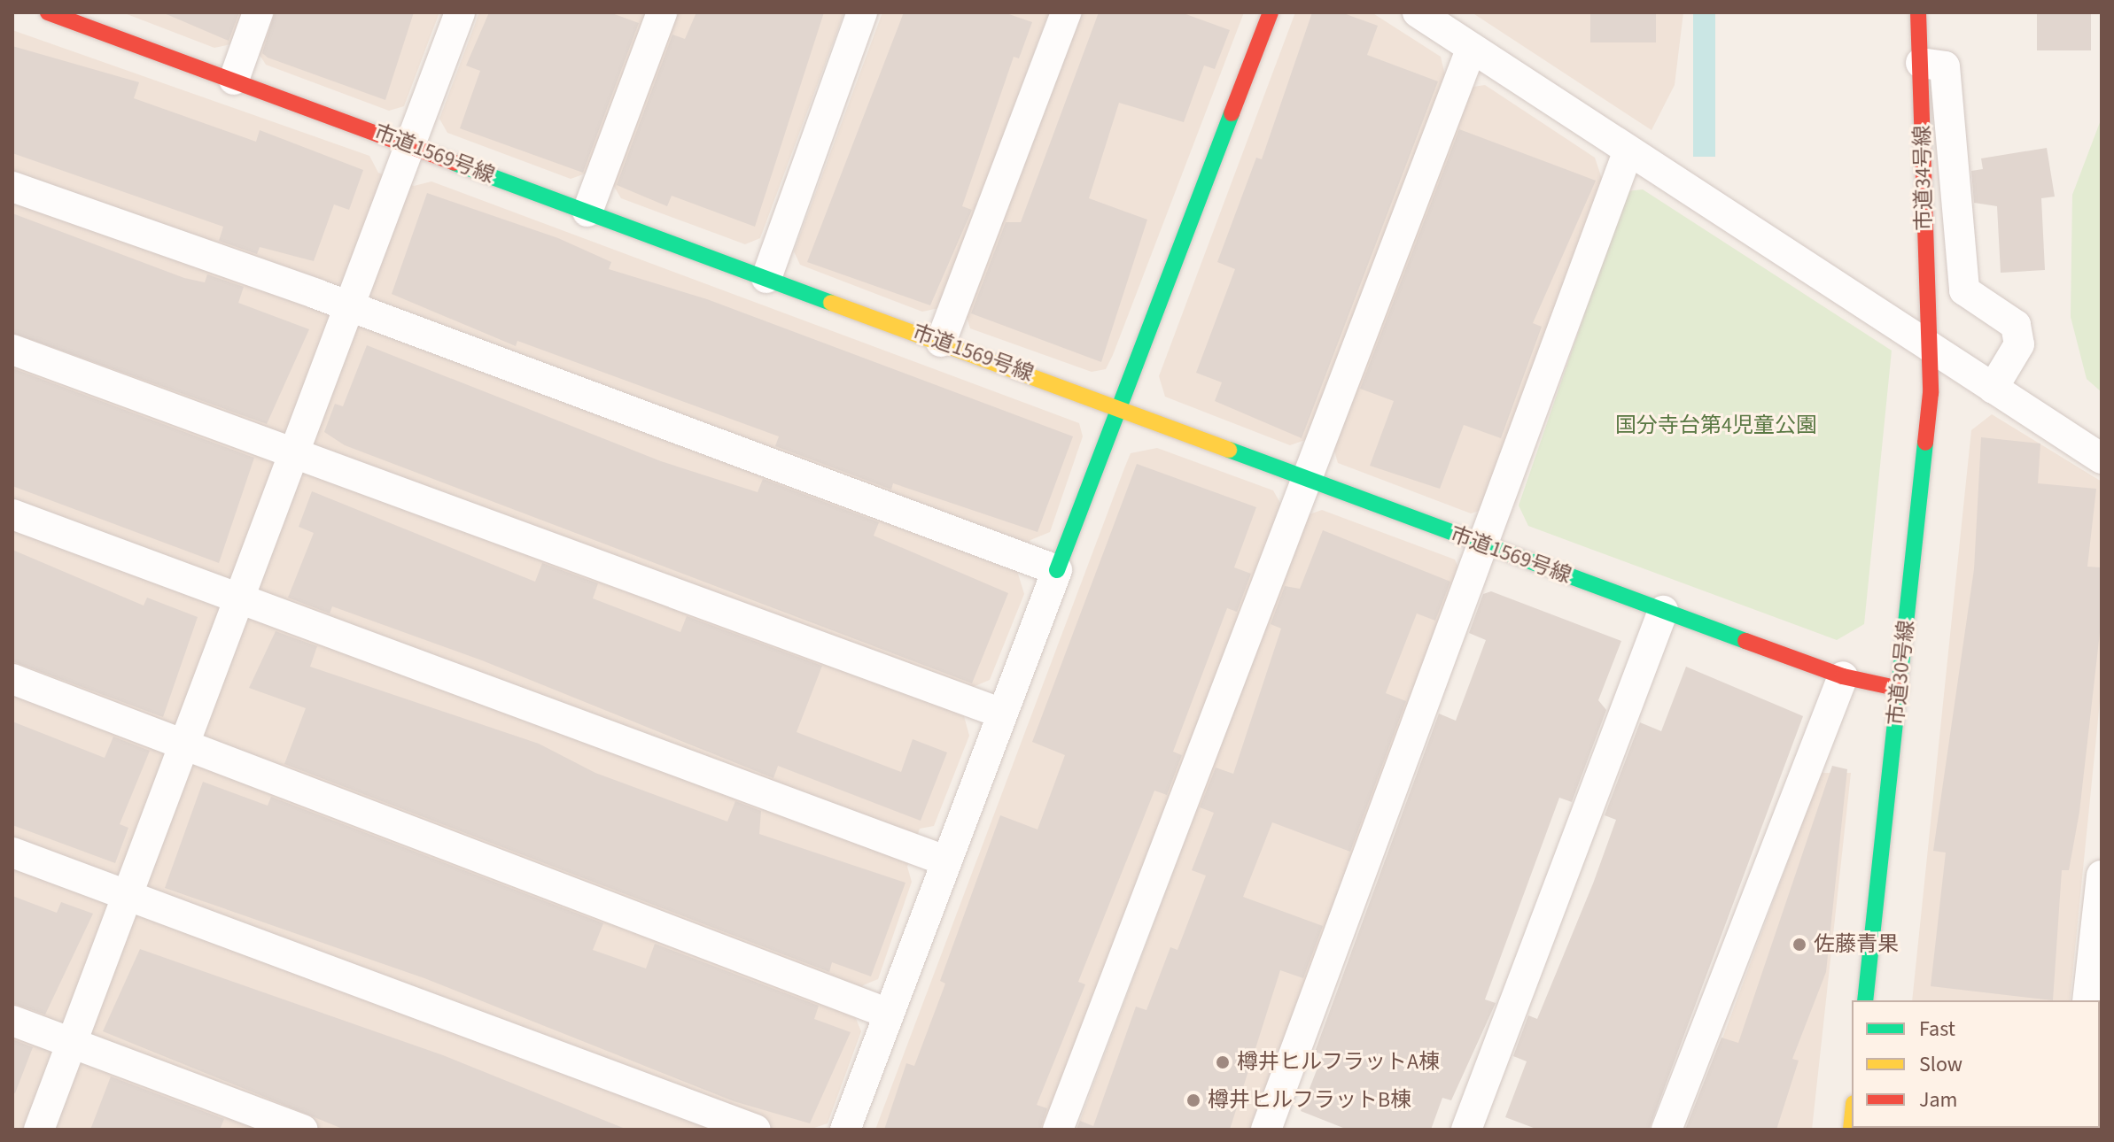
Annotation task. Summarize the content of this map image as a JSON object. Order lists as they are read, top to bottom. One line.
{"streets":{"street":["市道1569号線","市道34号線","市道30号線"]},"crossings":[["市道1569号線","市道30号線"],["市道34号線","市道30号線"]],"parks":["国分寺台第4児童公園"],"places":["佐藤青果","樽井ヒルフラットA棟","樽井ヒルフラットB棟"],"legend":["Fast","Slow","Jam"]}
